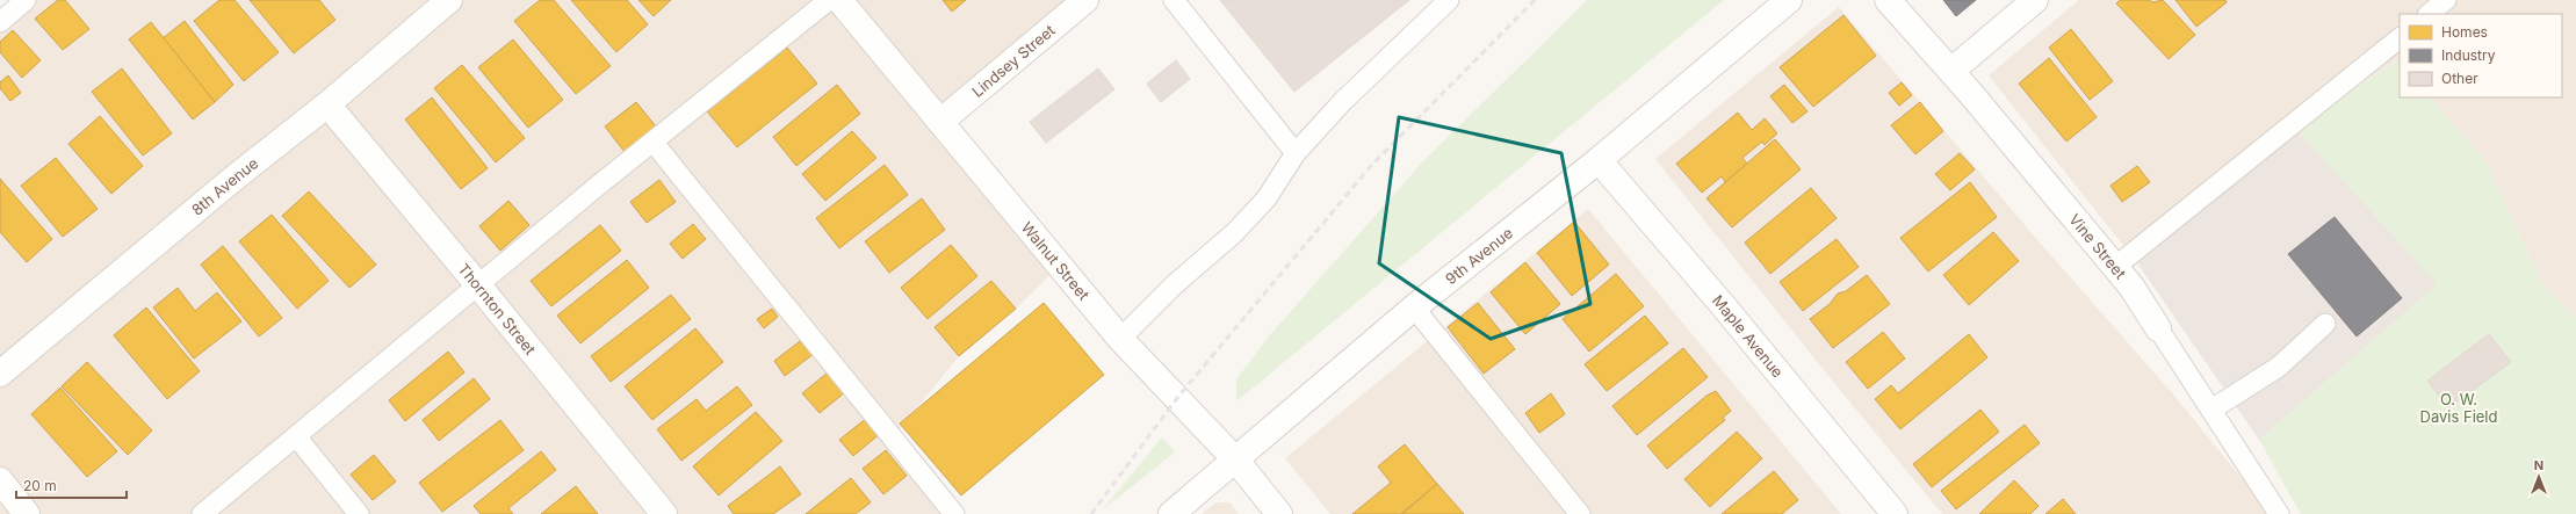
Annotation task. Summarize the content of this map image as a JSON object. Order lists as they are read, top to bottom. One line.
{"streets":{"street":["Lindsey Street","8th Avenue","Vine Street","9th Avenue","Walnut Street","Thornton Street","Maple Avenue"]},"crossings":[["Lindsey Street","Walnut Street"],["8th Avenue","Thornton Street"],["9th Avenue","Walnut Street"],["9th Avenue","Maple Avenue"]],"parks":["O. W. Davis Field"],"legend":["Homes","Industry","Other"],"scale_bar":"20 m","north":"top"}
